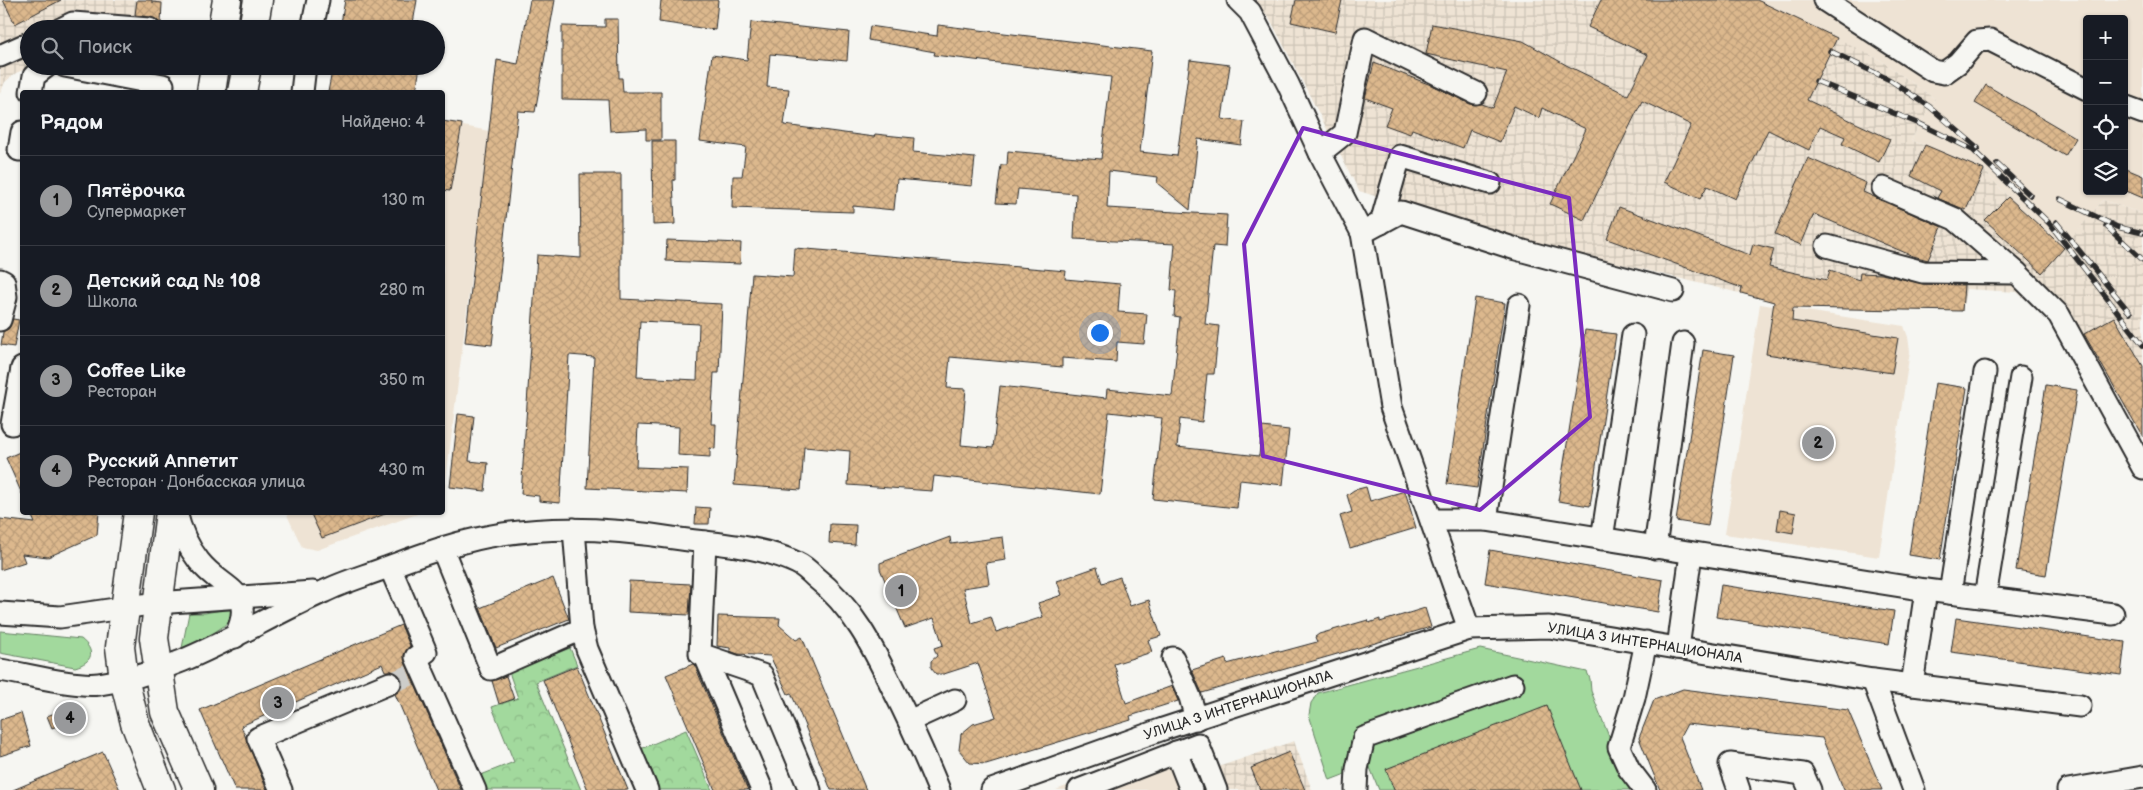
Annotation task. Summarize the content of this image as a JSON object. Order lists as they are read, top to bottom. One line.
{"streets":{"street":["УЛИЦА 3 ИНТЕРНАЦИОНАЛА"]},"page":{"map_buttons":["+","−"],"search":"Поиск","heading":["Рядом","Найдено: 4"],"list":[{"mark":"1","name":"Пятёрочка","note":"Супермаркет","value":"130 m"},{"mark":"2","name":"Детский сад № 108","note":"Школа","value":"280 m"},{"mark":"3","name":"Coffee Like","note":"Ресторан","value":"350 m"},{"mark":"4","name":"Русский Аппетит","note":"Ресторан · Донбасская улица","value":"430 m"}],"pins":["2","1","3","4"]}}
